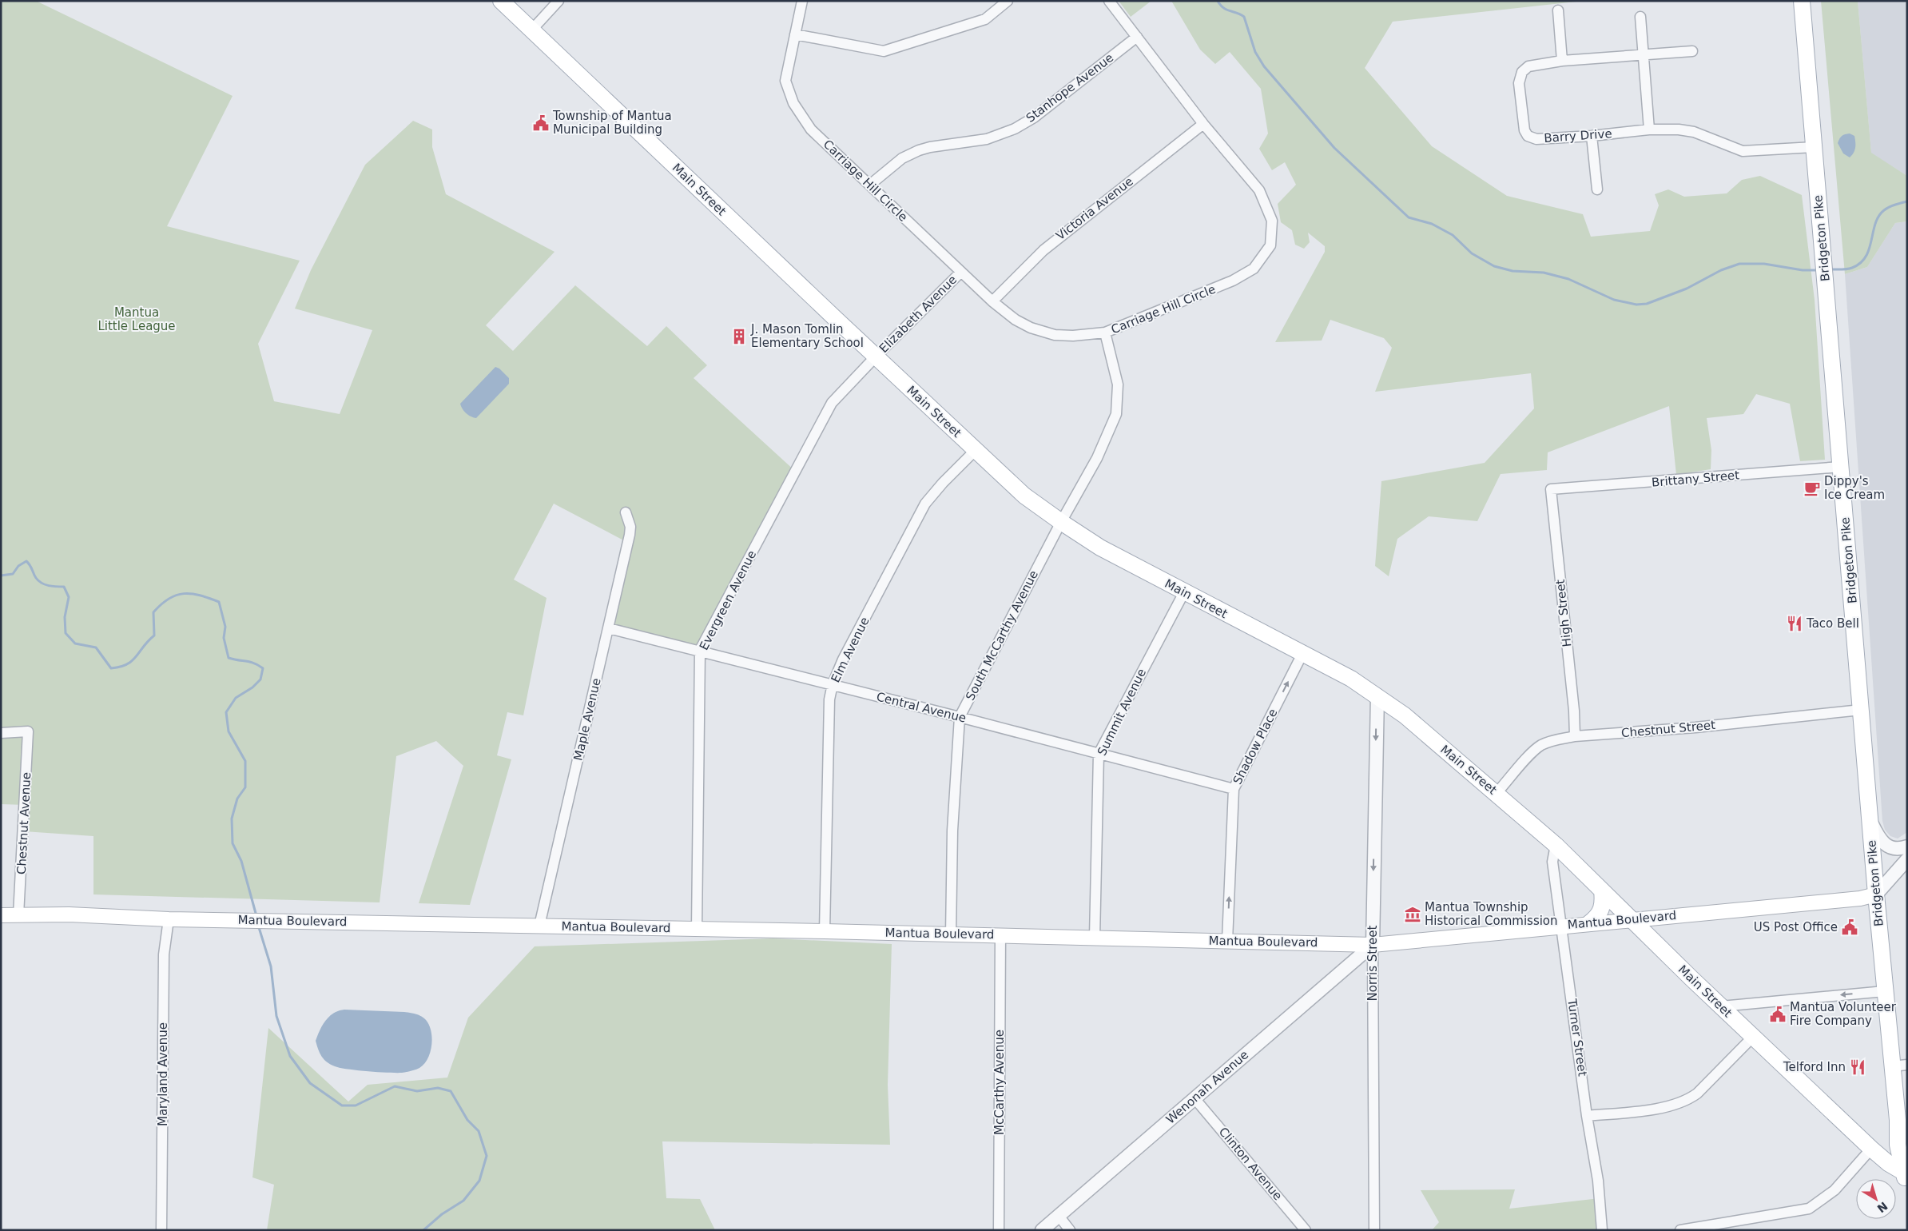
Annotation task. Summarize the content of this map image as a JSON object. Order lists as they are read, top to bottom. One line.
{"streets":{"main road":["Main Street","Bridgeton Pike","Mantua Boulevard"],"street":["Stanhope Avenue","Barry Drive","Carriage Hill Circle","Victoria Avenue","Elizabeth Avenue","Brittany Street","Evergreen Avenue","High Street","South McCarthy Avenue","Elm Avenue","Central Avenue","Summit Avenue","Maple Avenue","Chestnut Street","Shadow Place","Chestnut Avenue","Norris Street","Turner Street","Maryland Avenue","McCarthy Avenue","Wenonah Avenue","Clinton Avenue"]},"crossings":[["Stanhope Avenue","Carriage Hill Circle"],["Barry Drive","Bridgeton Pike"],["Carriage Hill Circle","Victoria Avenue"],["Carriage Hill Circle","Elizabeth Avenue"],["Carriage Hill Circle","South McCarthy Avenue"],["Main Street","Bridgeton Pike"],["Main Street","Elizabeth Avenue"],["Main Street","Evergreen Avenue"],["Main Street","South McCarthy Avenue"],["Main Street","Elm Avenue"],["Main Street","Summit Avenue"],["Main Street","Chestnut Street"],["Main Street","Shadow Place"],["Main Street","Mantua Boulevard"],["Main Street","Norris Street"],["Main Street","Turner Street"],["Bridgeton Pike","Brittany Street"],["Bridgeton Pike","Chestnut Street"],["Bridgeton Pike","Mantua Boulevard"],["Elizabeth Avenue","Evergreen Avenue"],["Brittany Street","High Street"],["Evergreen Avenue","Central Avenue"],["Evergreen Avenue","Mantua Boulevard"],["High Street","Chestnut Street"],["South McCarthy Avenue","Central Avenue"],["South McCarthy Avenue","Mantua Boulevard"],["Elm Avenue","Central Avenue"],["Elm Avenue","Mantua Boulevard"],["Central Avenue","Summit Avenue"],["Central Avenue","Maple Avenue"],["Central Avenue","Shadow Place"],["Summit Avenue","Mantua Boulevard"],["Maple Avenue","Mantua Boulevard"],["Shadow Place","Mantua Boulevard"],["Chestnut Avenue","Mantua Boulevard"],["Mantua Boulevard","Norris Street"],["Mantua Boulevard","Turner Street"],["Mantua Boulevard","Maryland Avenue"],["Mantua Boulevard","McCarthy Avenue"],["Mantua Boulevard","Wenonah Avenue"],["Norris Street","Wenonah Avenue"],["Wenonah Avenue","Clinton Avenue"]],"one_way":["Shadow Place","Norris Street"],"parks":["Mantua Little League"],"places":{"public building":["Township of Mantua Municipal Building","US Post Office","Mantua Volunteer Fire Company"],"building":["J. Mason Tomlin Elementary School"],"cafe":["Dippy's Ice Cream"],"restaurant":["Taco Bell","Telford Inn"],"museum":["Mantua Township Historical Commission"]},"north":"bottom right"}
